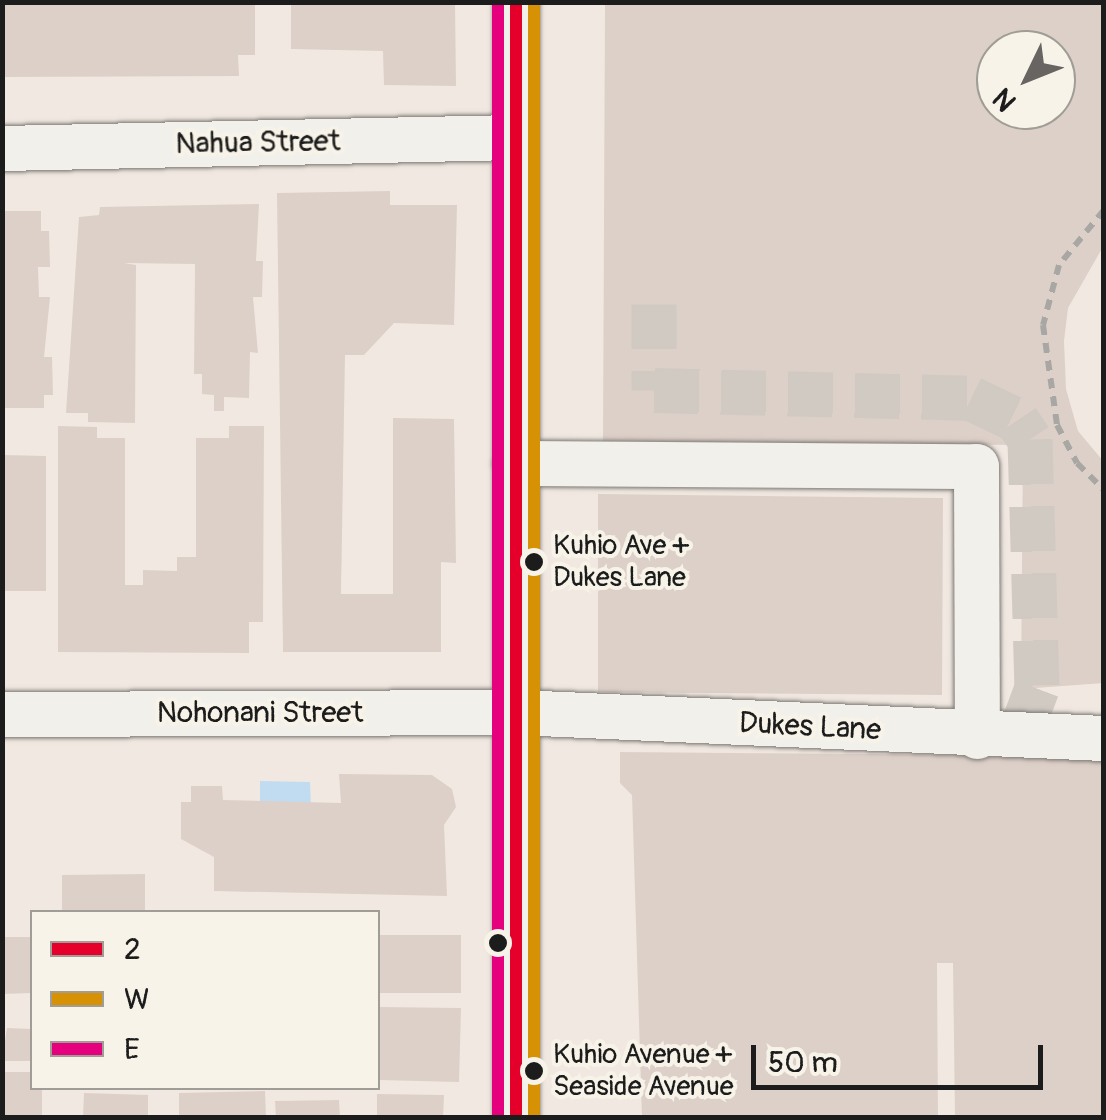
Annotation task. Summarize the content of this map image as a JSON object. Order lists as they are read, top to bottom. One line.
{"streets":{"street":["Nahua Street","Nohonani Street","Dukes Lane"]},"crossings":[["Nohonani Street","Dukes Lane"]],"places":["Kuhio Ave + Dukes Lane","Kuhio Avenue + Seaside Avenue"],"lines":["transit line 2","transit line W","transit line E"],"legend":["2","W","E"],"scale_bar":"50 m","north":"bottom left"}
